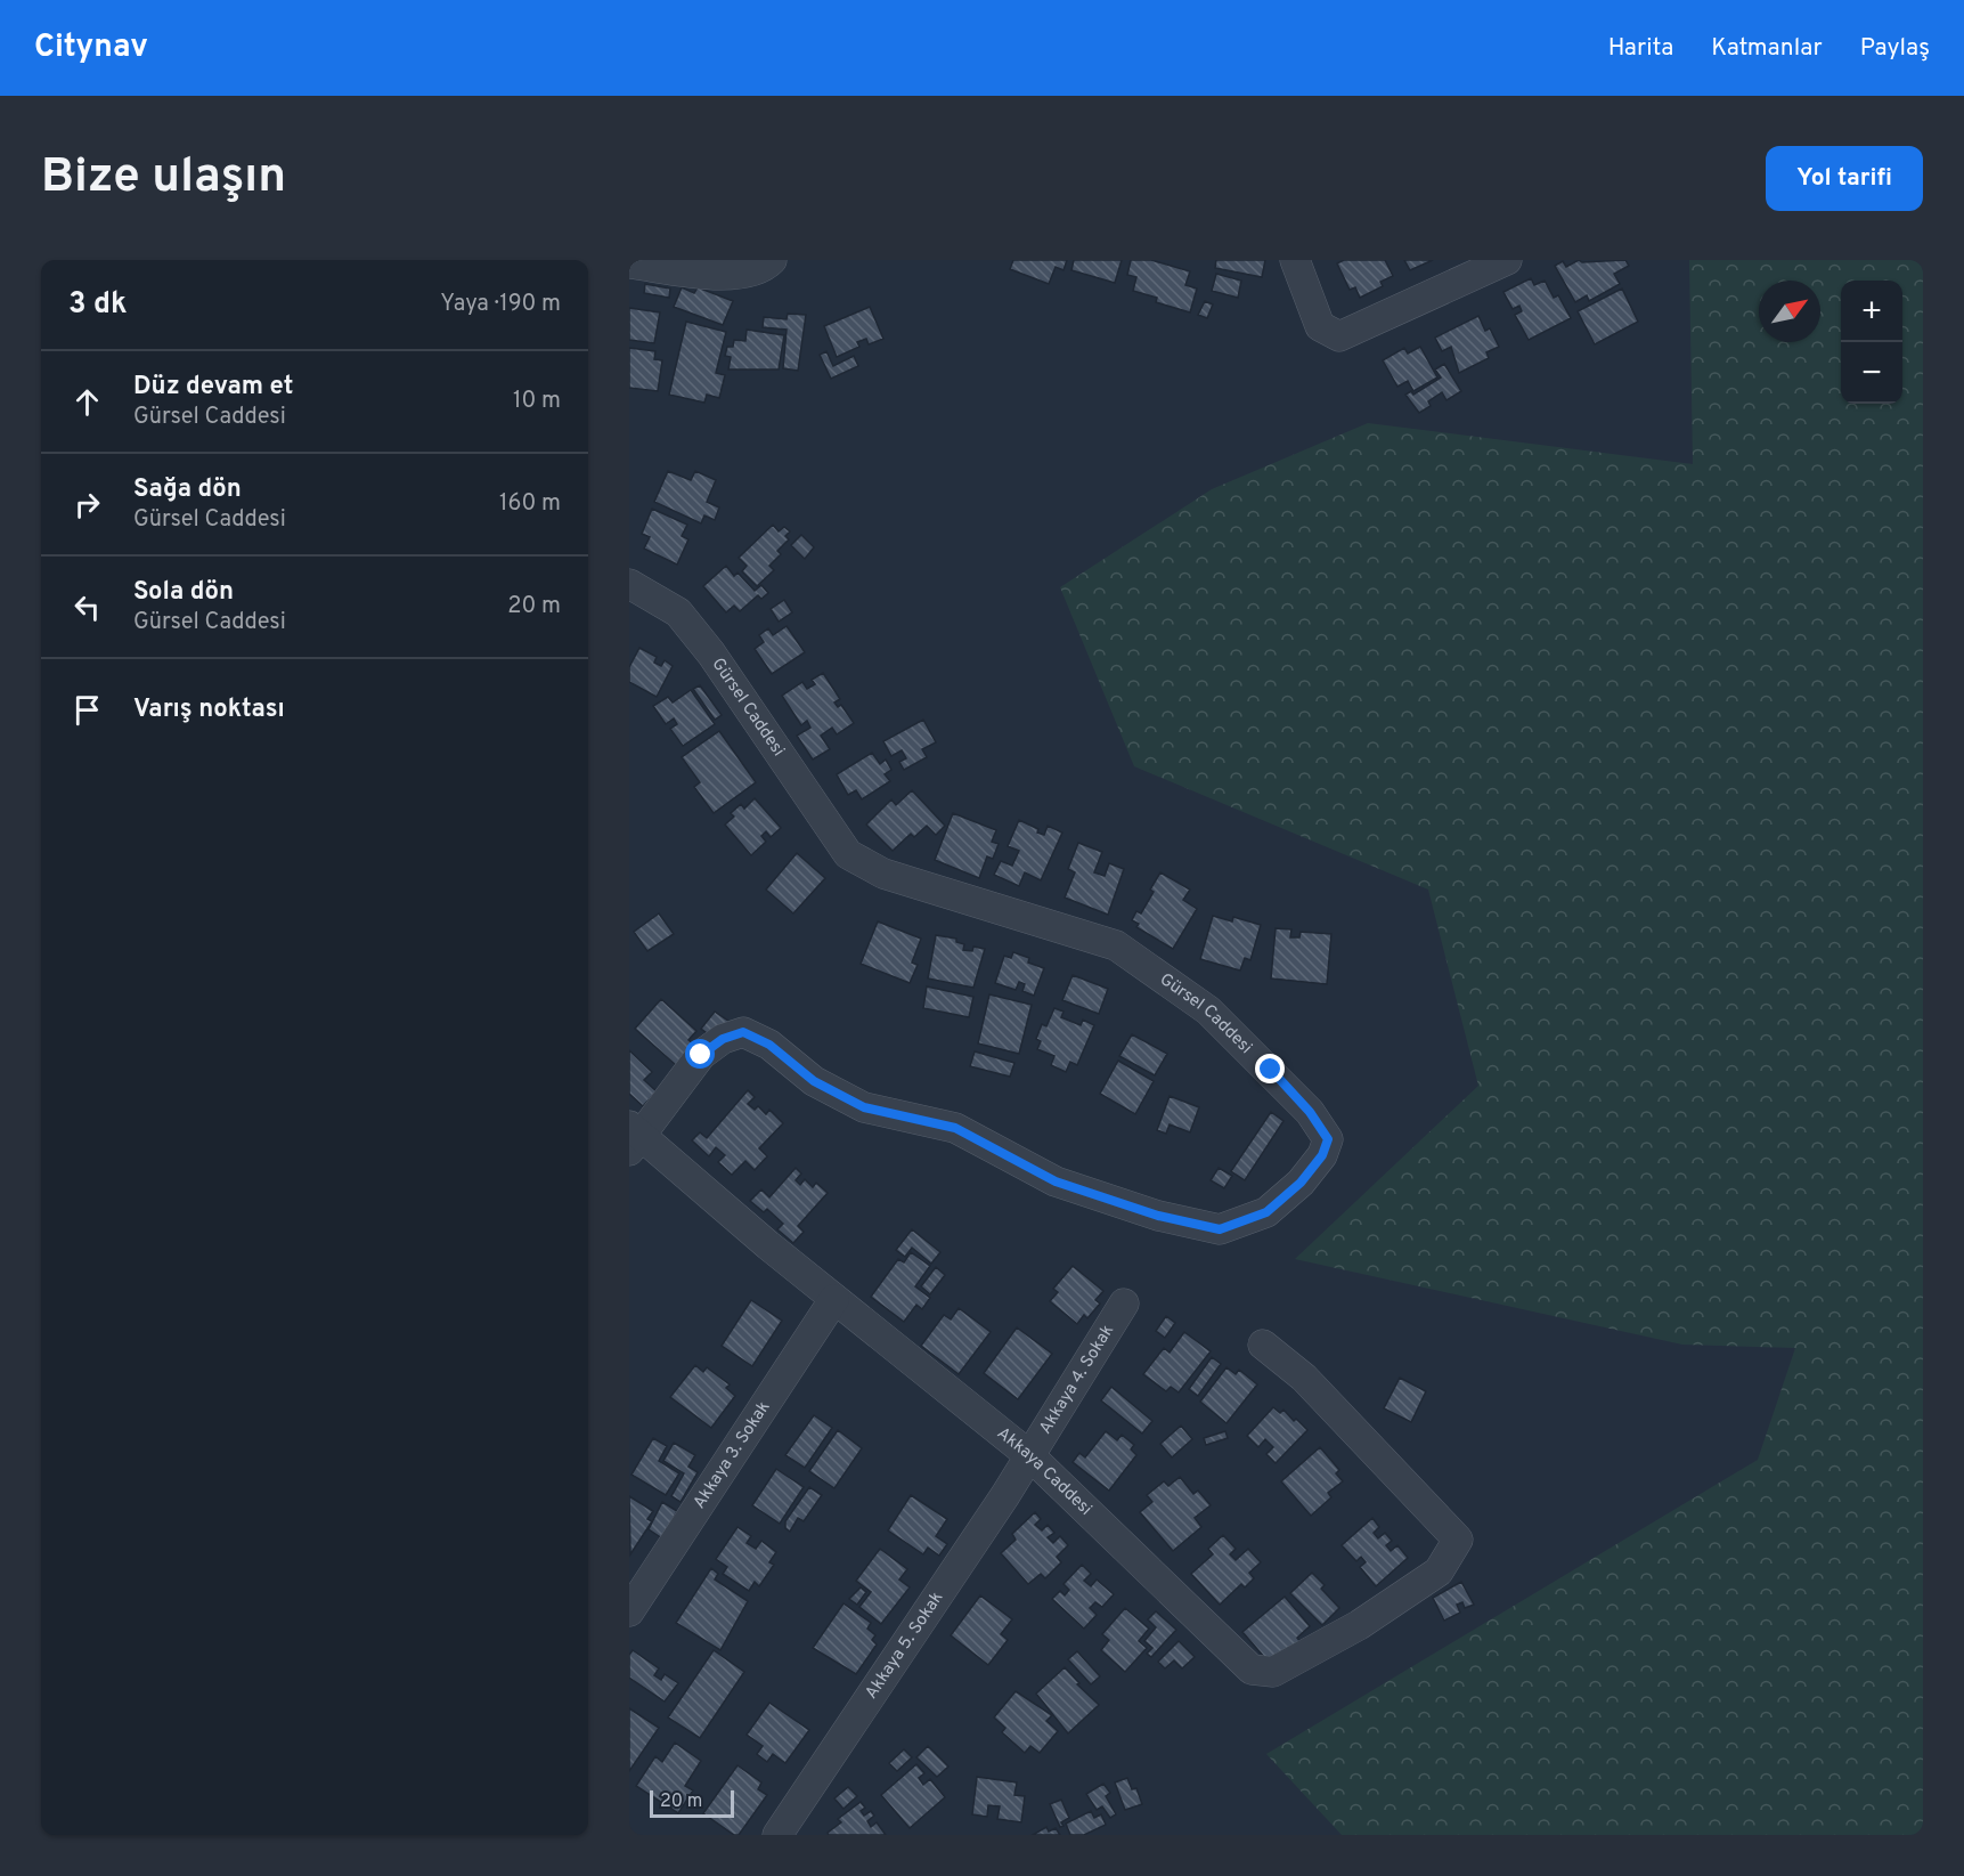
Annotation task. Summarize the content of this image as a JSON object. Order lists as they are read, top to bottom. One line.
{"streets":{"street":["Gürsel Caddesi","Akkaya 4. Sokak","Akkaya 3. Sokak","Akkaya Caddesi","Akkaya 5. Sokak"]},"crossings":[["Gürsel Caddesi","Akkaya Caddesi"],["Akkaya 4. Sokak","Akkaya Caddesi"],["Akkaya 4. Sokak","Akkaya 5. Sokak"],["Akkaya 3. Sokak","Akkaya Caddesi"],["Akkaya Caddesi","Akkaya 5. Sokak"]],"scale_bar":"20 m","north":"top right","page":{"header":"Citynav","nav":["Harita","Katmanlar","Paylaş"],"buttons":"Yol tarifi","title":"Bize ulaşın","heading":["3 dk","Yaya · 190 m"],"map_buttons":["+","−"],"list":[["Düz devam et","Gürsel Caddesi","10 m"],["Sağa dön","Gürsel Caddesi","160 m"],["Sola dön","Gürsel Caddesi","20 m"],"Varış noktası"],"scale":"20 m"}}
